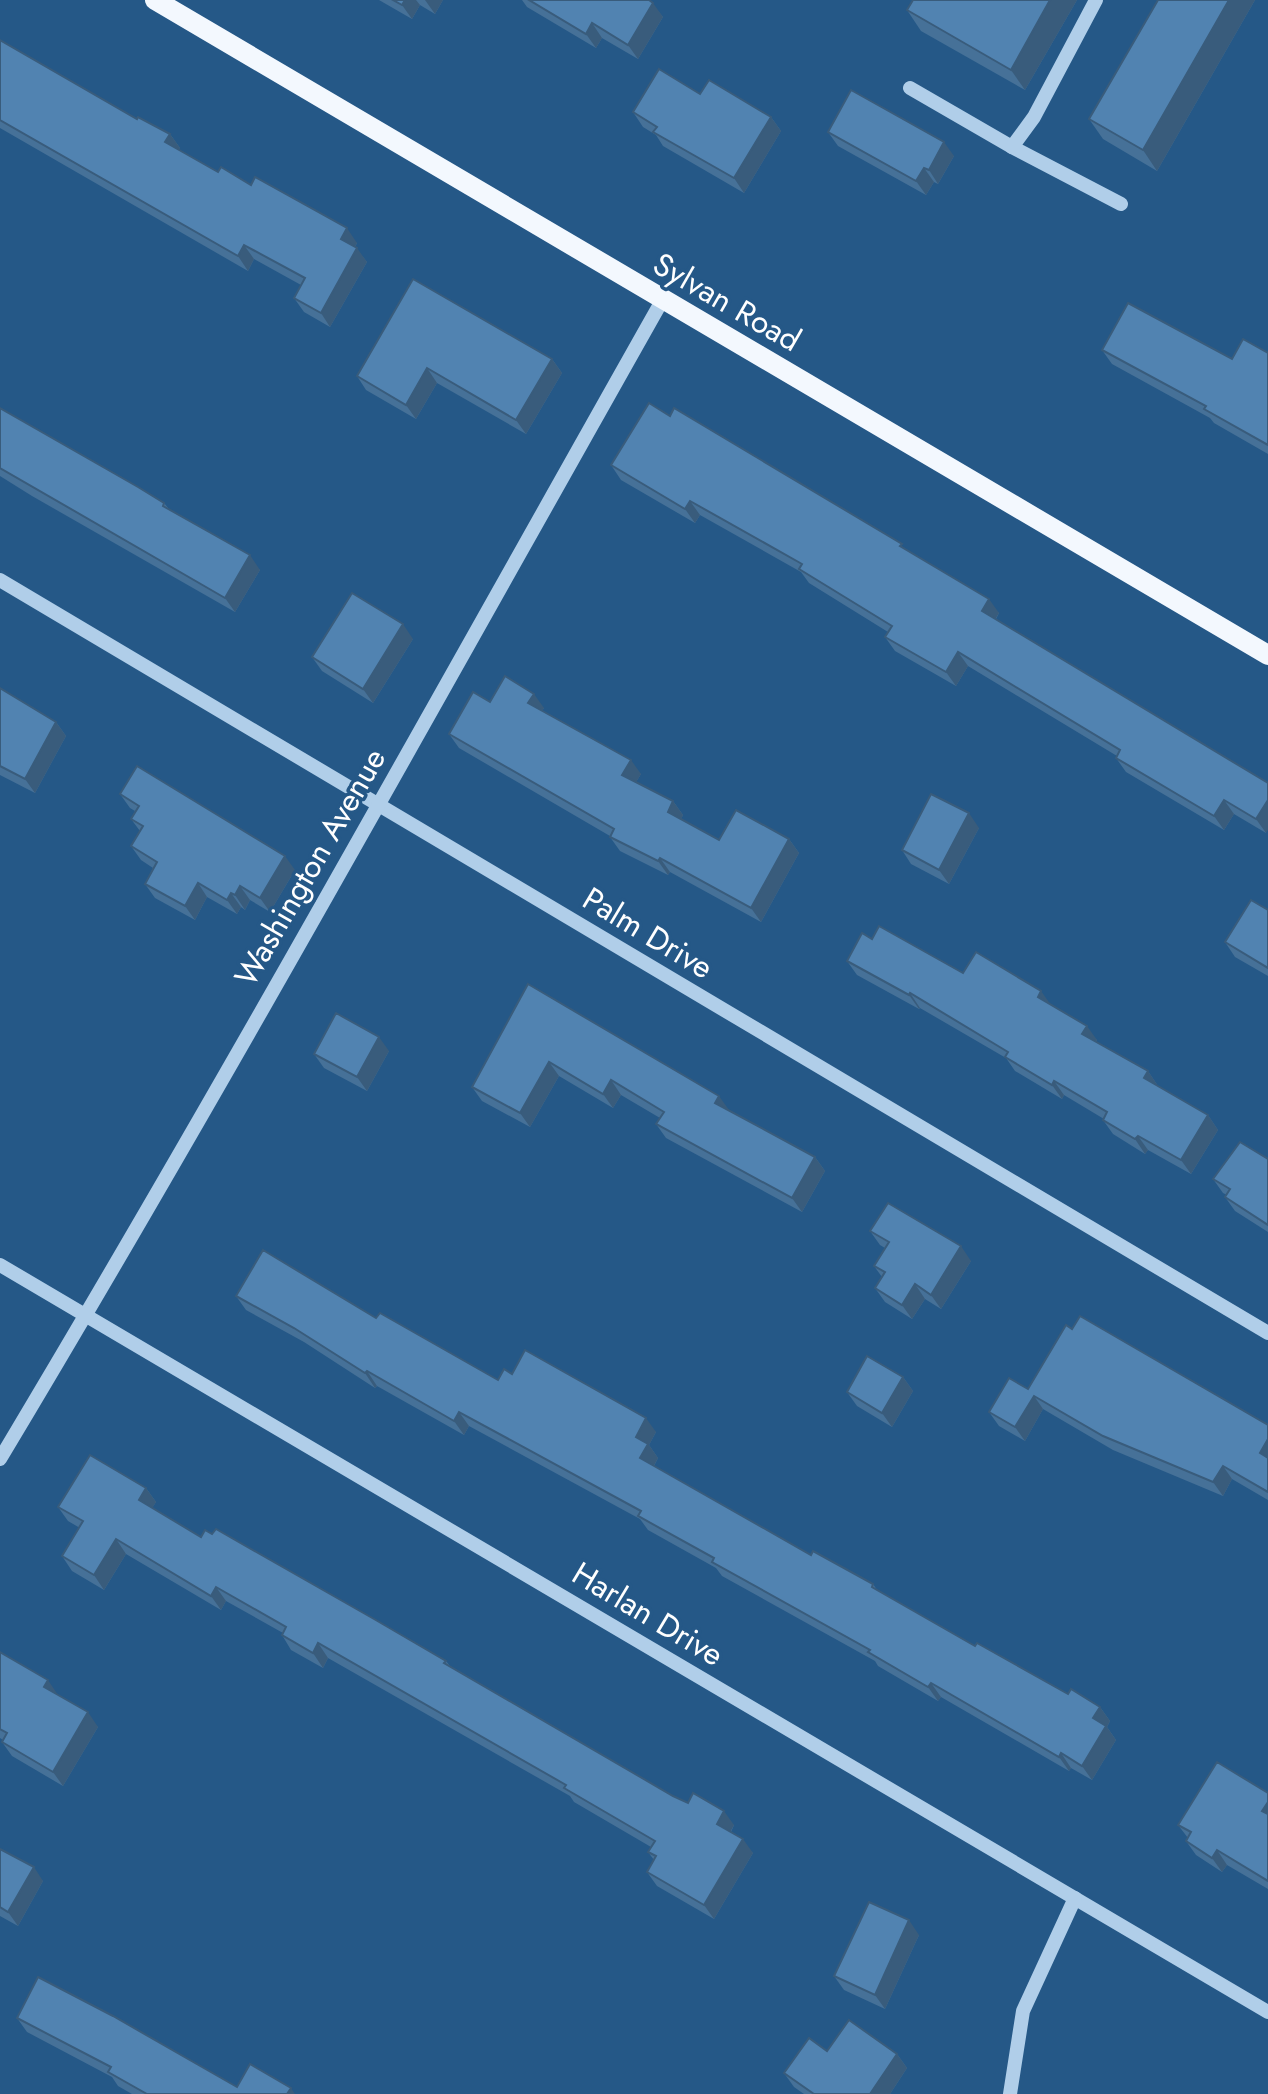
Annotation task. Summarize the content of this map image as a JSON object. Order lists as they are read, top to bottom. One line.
{"streets":{"main road":["Sylvan Road"],"street":["Washington Avenue","Palm Drive","Harlan Drive"]},"crossings":[["Sylvan Road","Washington Avenue"],["Washington Avenue","Palm Drive"],["Washington Avenue","Harlan Drive"]]}
